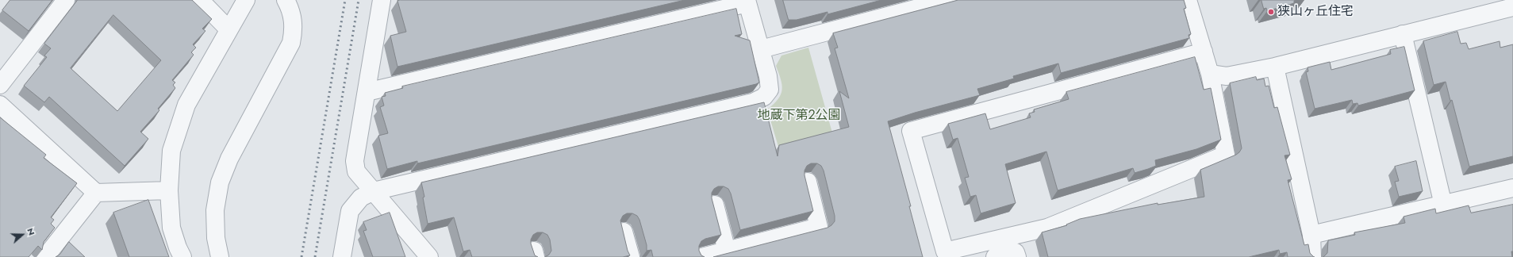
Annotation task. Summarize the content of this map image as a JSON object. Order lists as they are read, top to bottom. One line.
{"parks":["地蔵下第2公園"],"places":["狭山ヶ丘住宅"],"north":"right"}
